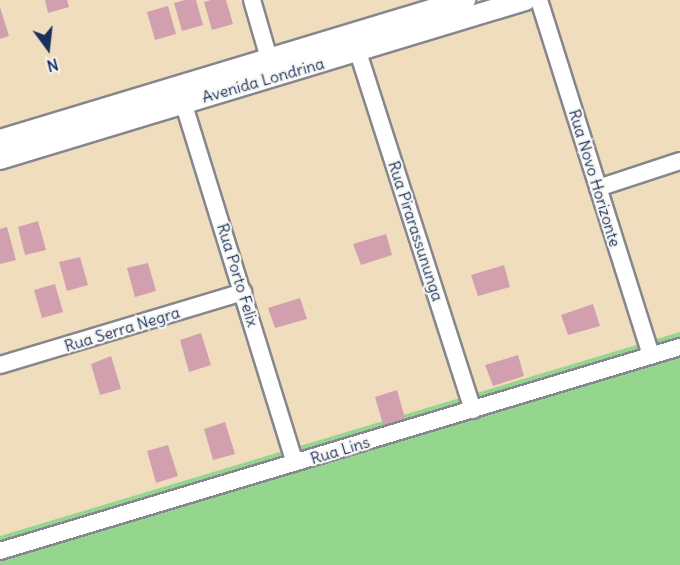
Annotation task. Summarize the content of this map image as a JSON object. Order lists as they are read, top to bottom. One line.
{"streets":{"street":["Avenida Londrina","Rua Novo Horizonte","Rua Pirarassununga","Rua Porto Felix","Rua Serra Negra","Rua Lins"]},"crossings":[["Avenida Londrina","Rua Pirarassununga"],["Avenida Londrina","Rua Porto Felix"],["Rua Novo Horizonte","Rua Lins"],["Rua Pirarassununga","Rua Lins"],["Rua Porto Felix","Rua Serra Negra"],["Rua Porto Felix","Rua Lins"]],"north":"bottom"}
